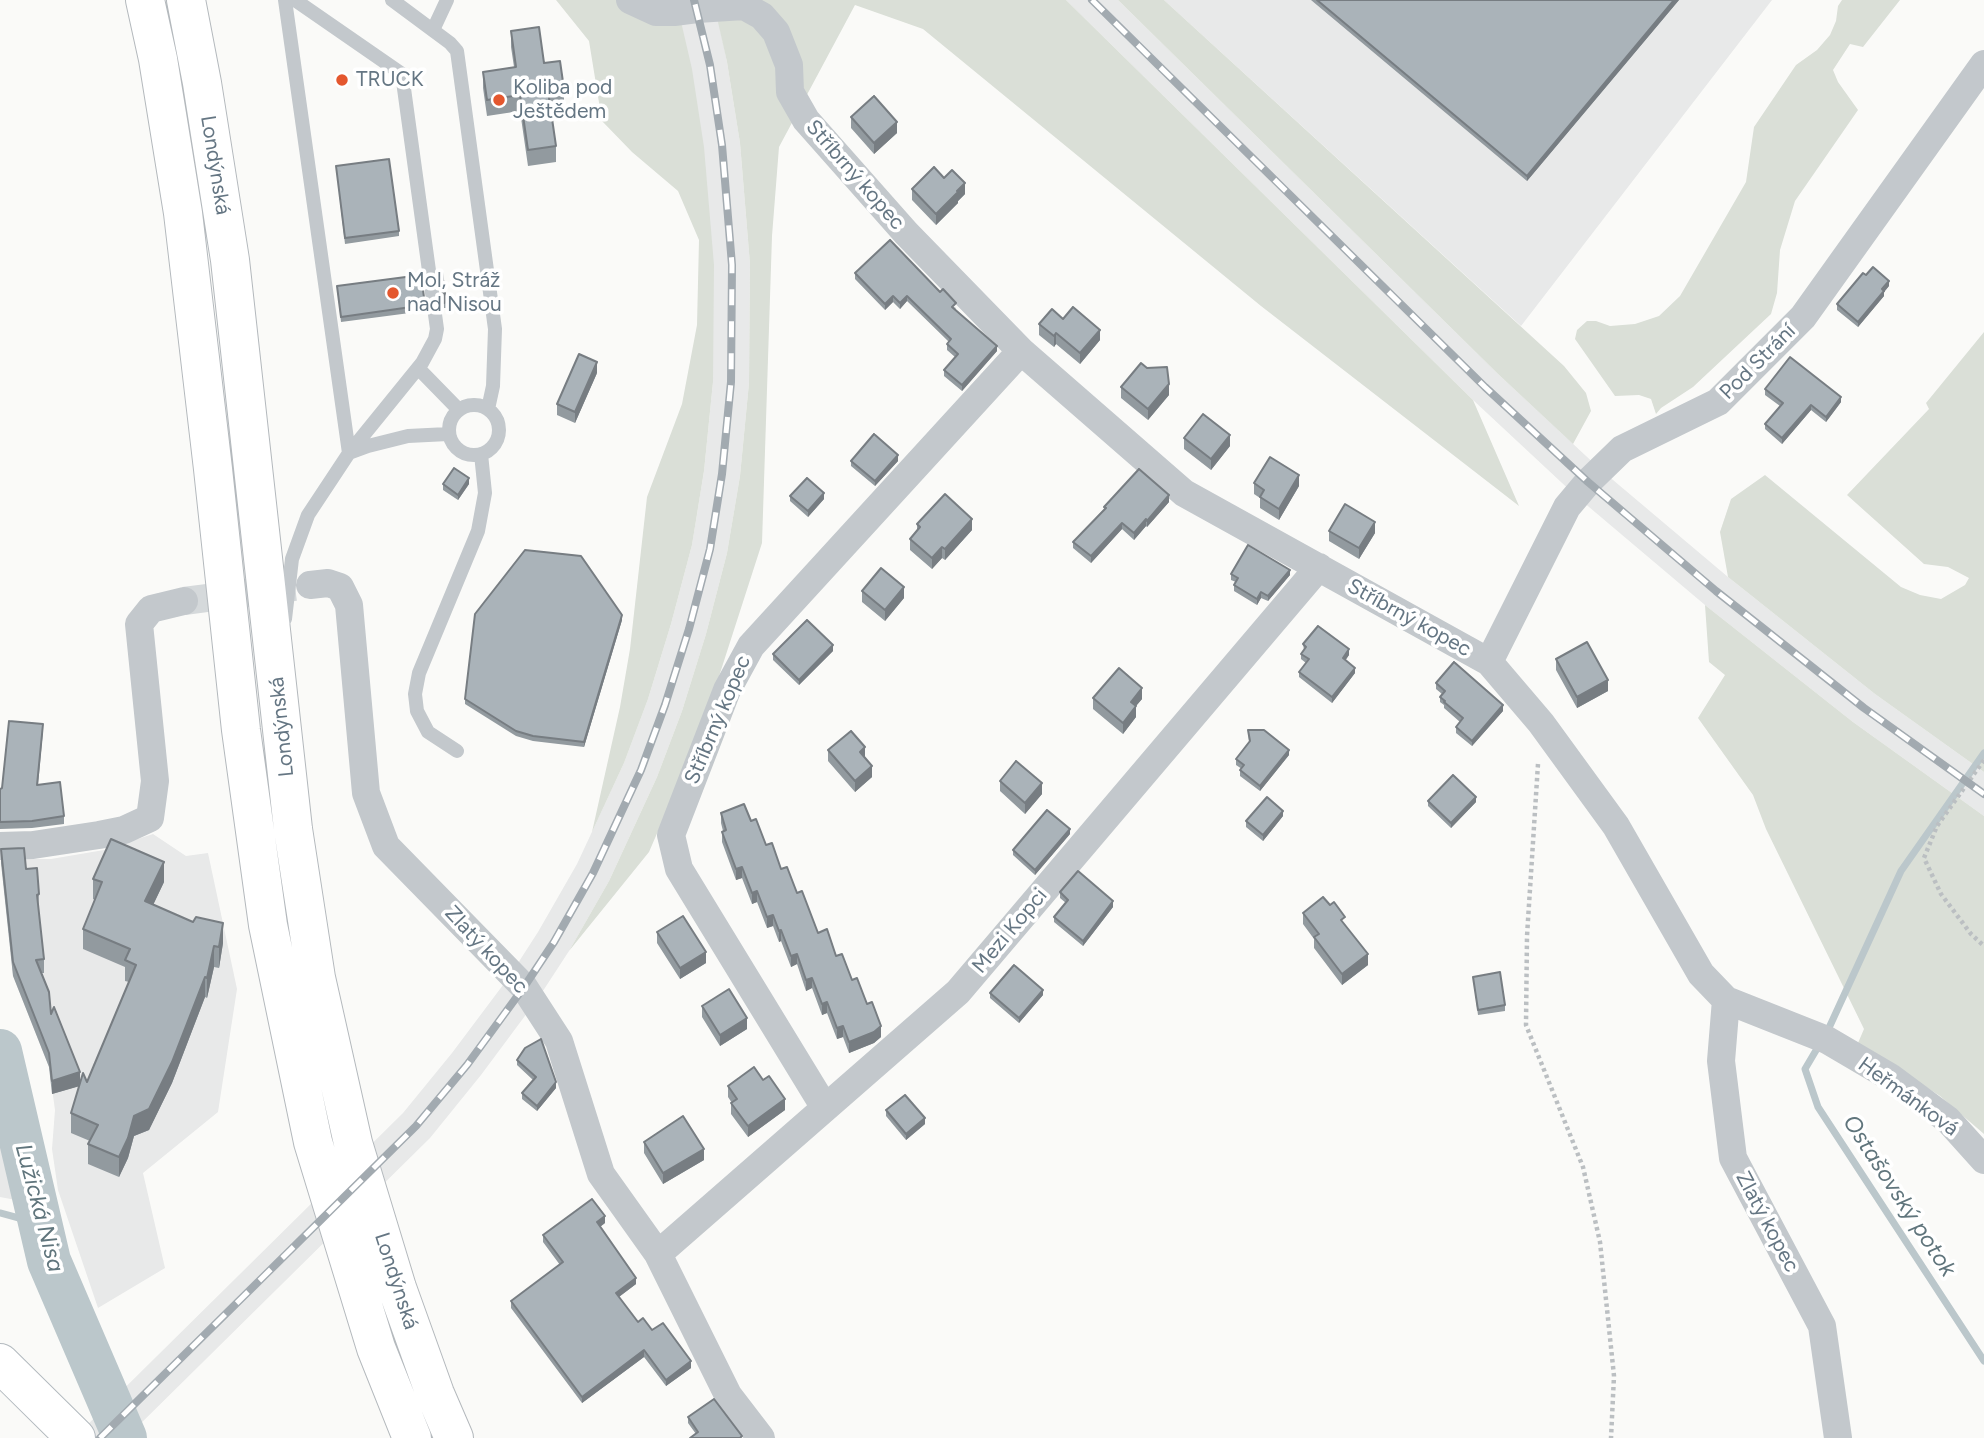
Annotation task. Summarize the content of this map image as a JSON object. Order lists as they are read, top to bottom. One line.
{"streets":{"main road":["Londýnská"],"street":["Stříbrný kopec","Pod Strání","Mezi Kopci","Zlatý kopec","Heřmánková"]},"crossings":[["Stříbrný kopec","Pod Strání"],["Stříbrný kopec","Mezi Kopci"],["Stříbrný kopec","Zlatý kopec"],["Stříbrný kopec","Heřmánková"],["Mezi Kopci","Zlatý kopec"],["Zlatý kopec","Heřmánková"]],"water":["Ostašovský potok","Lužická Nisa"],"places":["TRUCK","Koliba pod Ještědem","Mol, Stráž nad Nisou"]}
